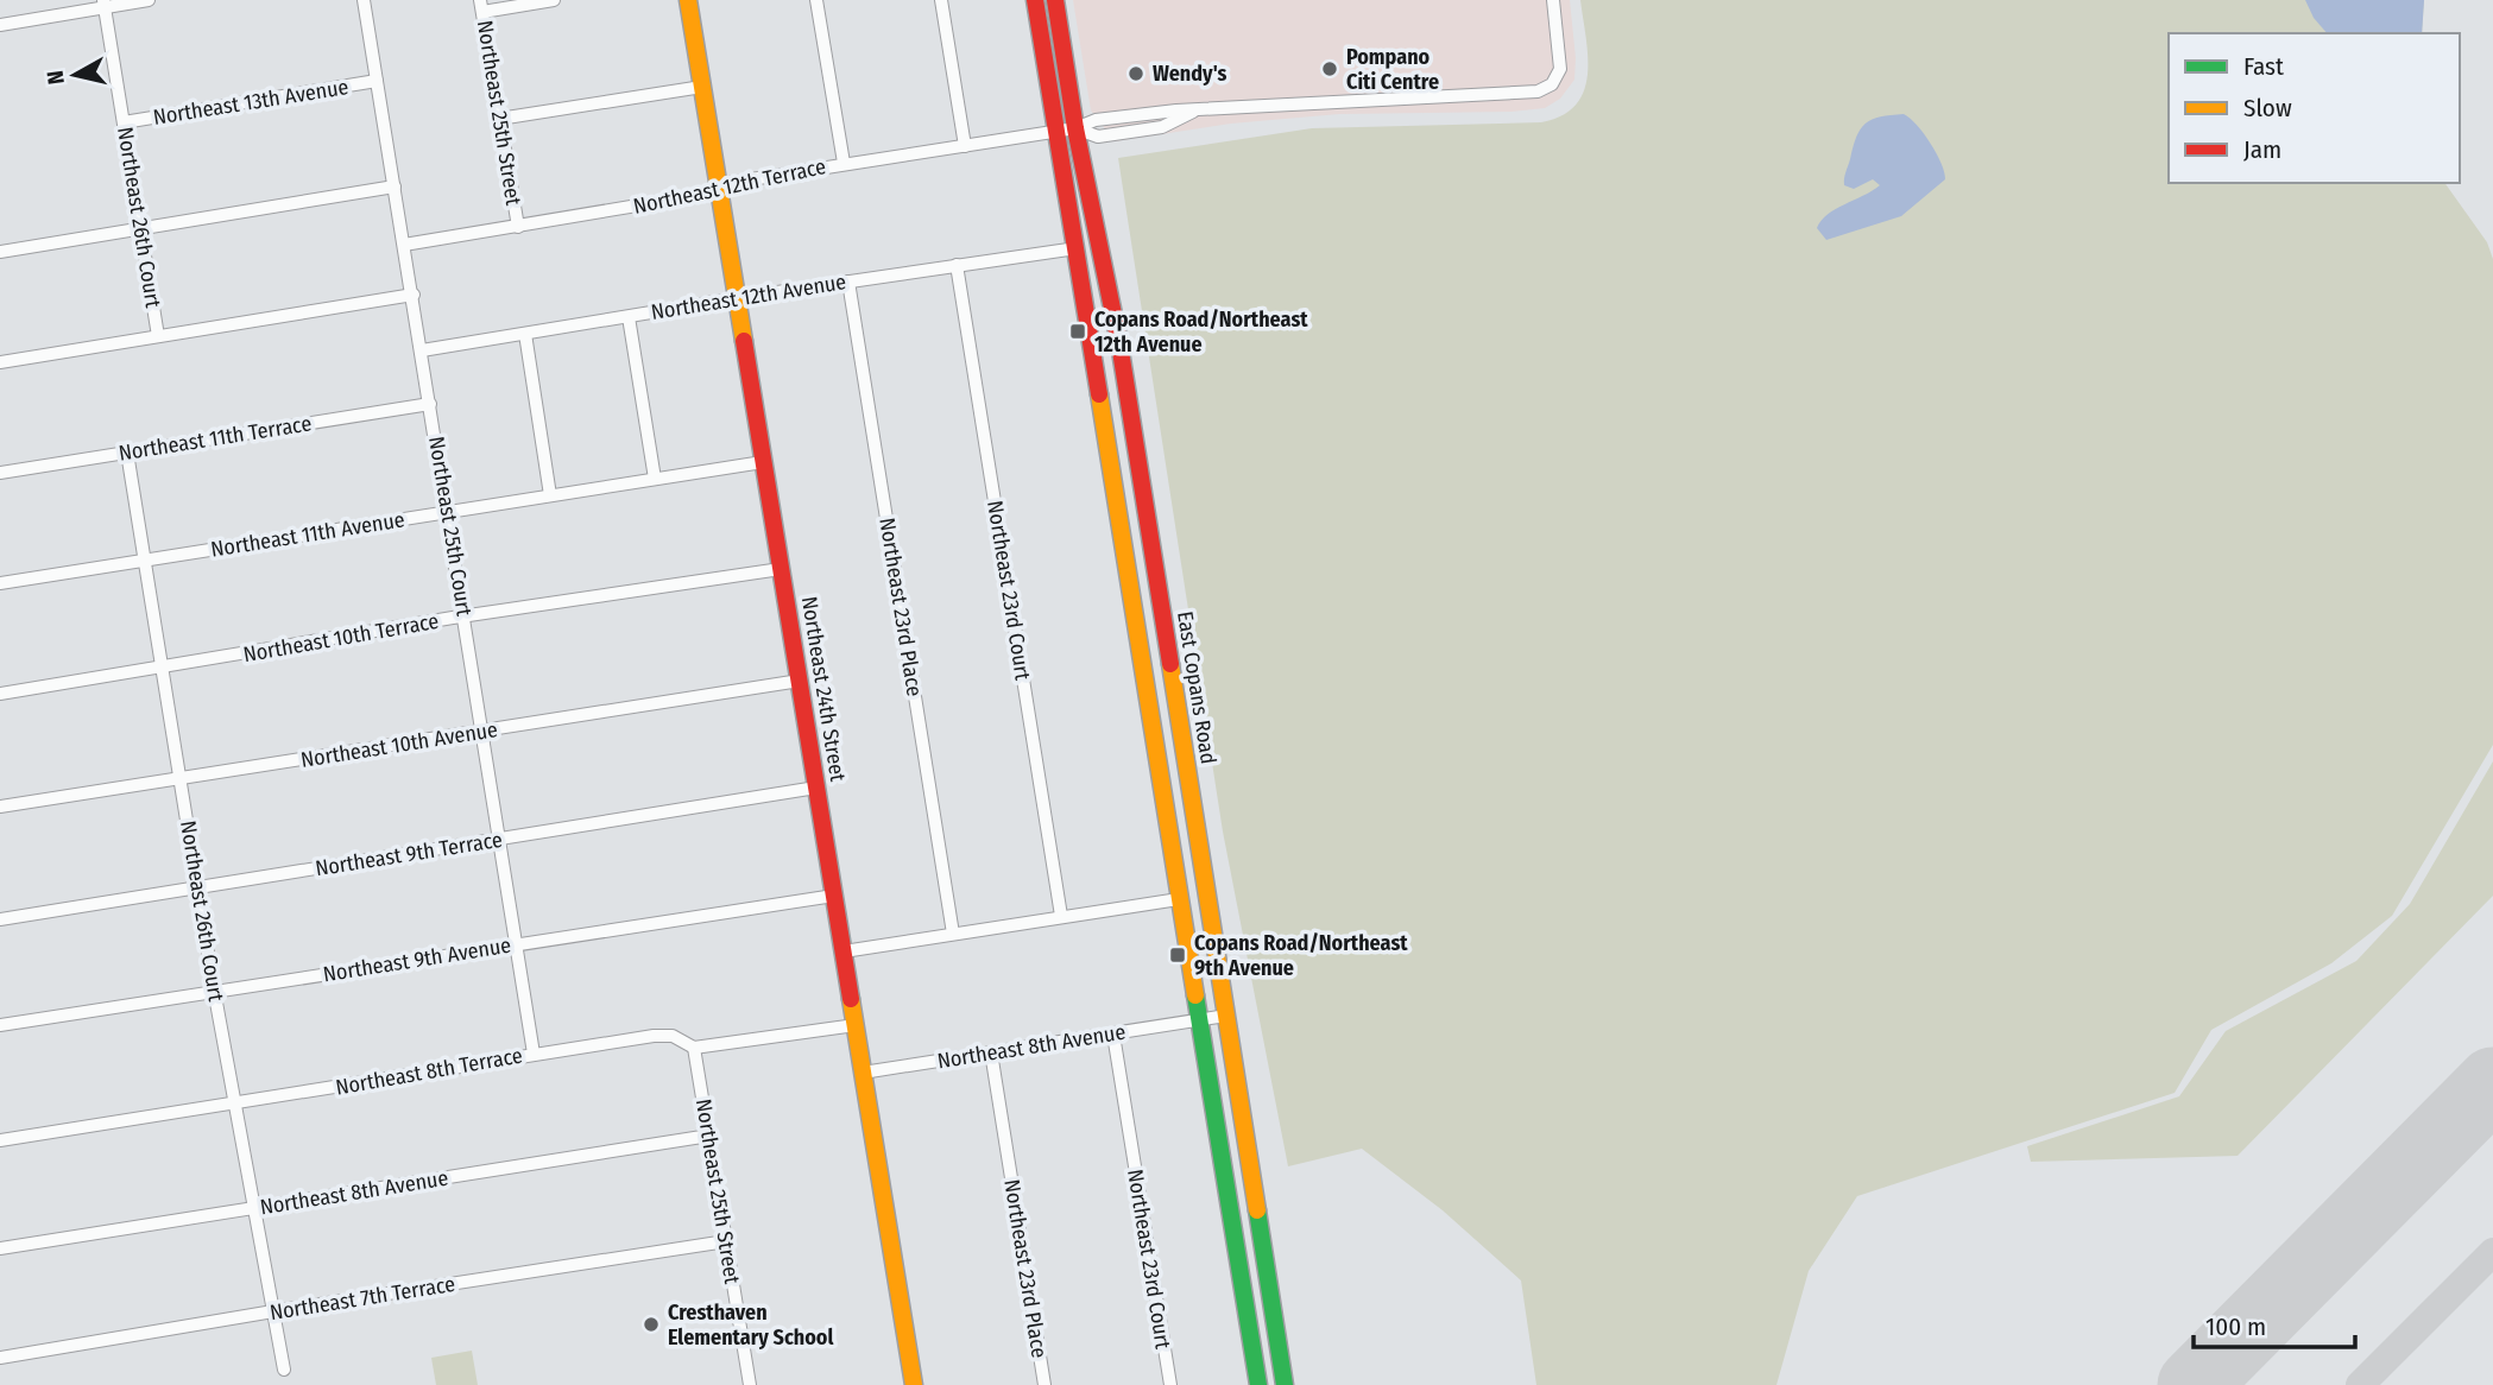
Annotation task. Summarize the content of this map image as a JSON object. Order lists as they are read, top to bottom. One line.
{"streets":{"main road":["East Copans Road","Northeast 24th Street"],"street":["Northeast 13th Avenue","Northeast 25th Street","Northeast 12th Terrace","Northeast 26th Court","Northeast 12th Avenue","Northeast 11th Terrace","Northeast 25th Court","Northeast 11th Avenue","Northeast 23rd Court","Northeast 23rd Place","Northeast 10th Terrace","Northeast 10th Avenue","Northeast 9th Terrace","Northeast 9th Avenue","Northeast 8th Avenue","Northeast 8th Terrace","Northeast 7th Terrace"]},"crossings":[["Northeast 13th Avenue","Northeast 26th Court"],["Northeast 13th Avenue","Northeast 25th Court"],["Northeast 25th Street","Northeast 12th Terrace"],["Northeast 25th Street","Northeast 8th Avenue"],["Northeast 25th Street","Northeast 8th Terrace"],["Northeast 25th Street","Northeast 7th Terrace"],["Northeast 12th Terrace","Northeast 25th Court"],["Northeast 12th Terrace","East Copans Road"],["Northeast 12th Terrace","Northeast 24th Street"],["Northeast 26th Court","Northeast 11th Terrace"],["Northeast 26th Court","Northeast 11th Avenue"],["Northeast 26th Court","Northeast 10th Terrace"],["Northeast 26th Court","Northeast 10th Avenue"],["Northeast 26th Court","Northeast 9th Terrace"],["Northeast 26th Court","Northeast 9th Avenue"],["Northeast 26th Court","Northeast 8th Avenue"],["Northeast 26th Court","Northeast 8th Terrace"],["Northeast 26th Court","Northeast 7th Terrace"],["Northeast 12th Avenue","Northeast 25th Court"],["Northeast 12th Avenue","Northeast 23rd Court"],["Northeast 12th Avenue","Northeast 23rd Place"],["Northeast 12th Avenue","Northeast 24th Street"],["Northeast 11th Terrace","Northeast 25th Court"],["Northeast 25th Court","Northeast 11th Avenue"],["Northeast 25th Court","Northeast 10th Terrace"],["Northeast 25th Court","Northeast 10th Avenue"],["Northeast 25th Court","Northeast 9th Terrace"],["Northeast 25th Court","Northeast 9th Avenue"],["Northeast 25th Court","Northeast 8th Terrace"],["Northeast 11th Avenue","Northeast 24th Street"],["Northeast 23rd Court","Northeast 8th Avenue"],["Northeast 23rd Place","Northeast 8th Avenue"],["Northeast 10th Terrace","Northeast 24th Street"],["East Copans Road","Northeast 8th Avenue"],["Northeast 24th Street","Northeast 10th Avenue"],["Northeast 24th Street","Northeast 9th Terrace"],["Northeast 24th Street","Northeast 9th Avenue"],["Northeast 24th Street","Northeast 8th Avenue"],["Northeast 24th Street","Northeast 8th Terrace"]],"places":{"other":["Pompano Citi Centre","Wendy's","Cresthaven Elementary School"],"transit":["Copans Road/Northeast 12th Avenue","Copans Road/Northeast 9th Avenue"]},"legend":["Fast","Slow","Jam"],"scale_bar":"100 m","north":"left"}
